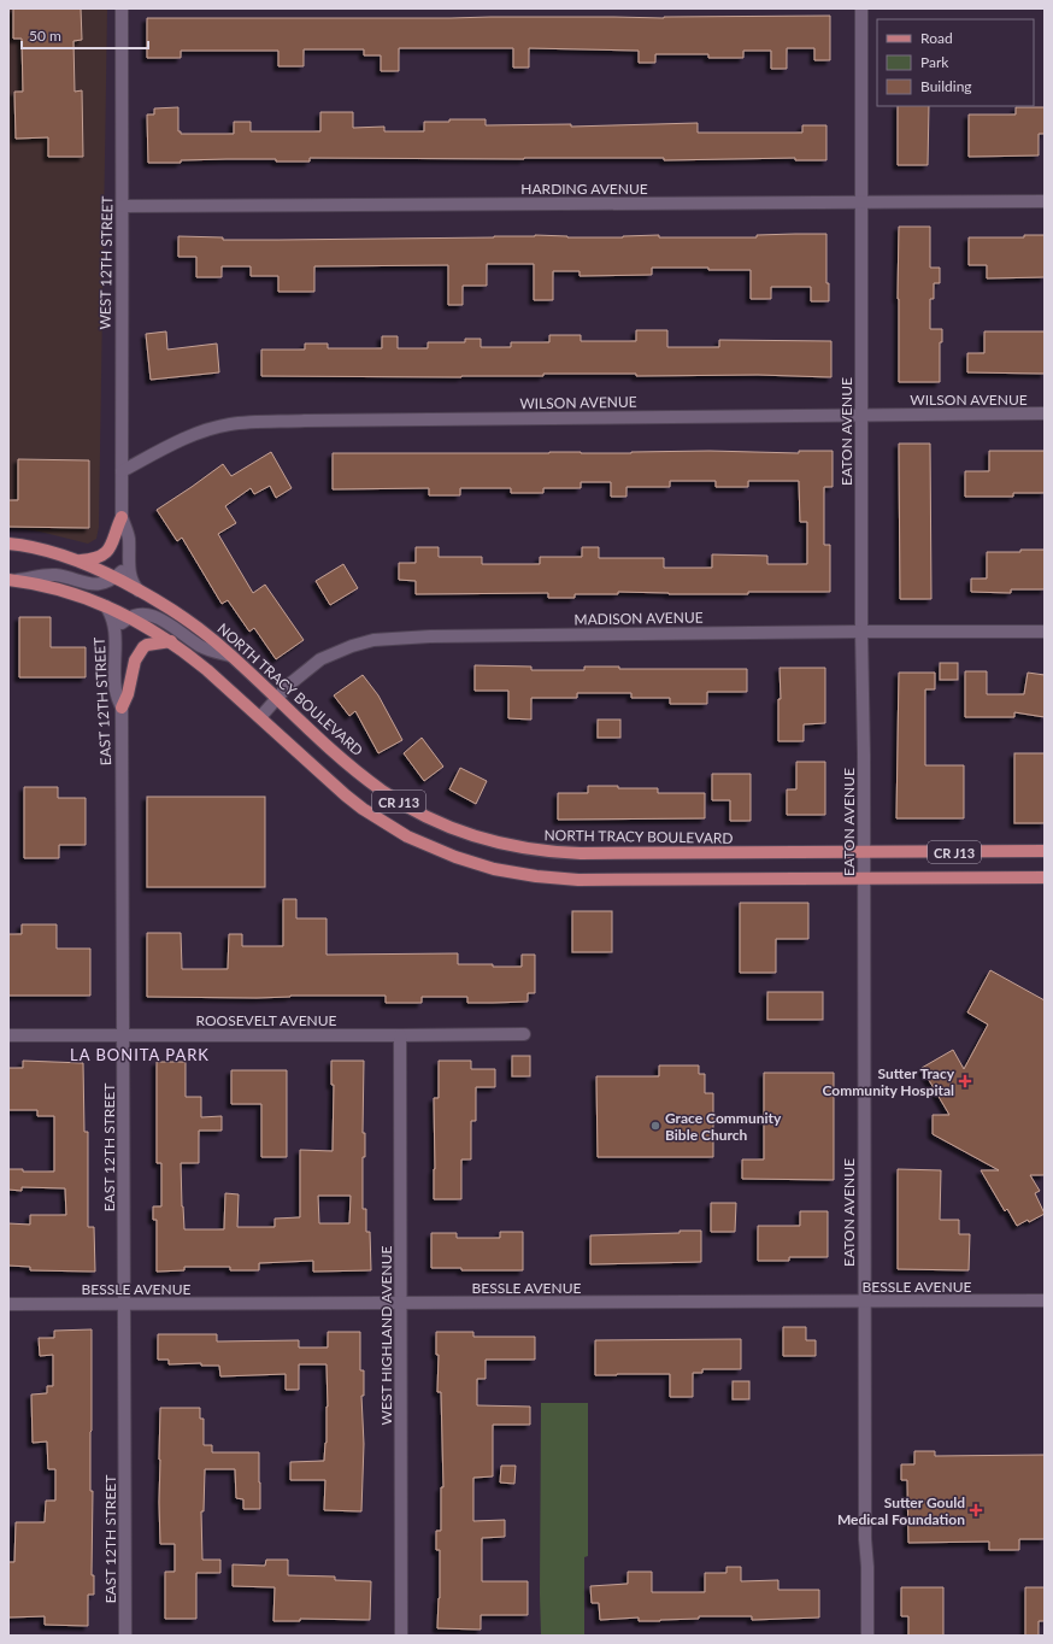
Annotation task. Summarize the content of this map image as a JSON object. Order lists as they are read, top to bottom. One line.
{"streets":{"main road":["NORTH TRACY BOULEVARD","CR J13"],"street":["HARDING AVENUE","WEST 12TH STREET","WILSON AVENUE","EATON AVENUE","MADISON AVENUE","EAST 12TH STREET","ROOSEVELT AVENUE","BESSLE AVENUE","WEST HIGHLAND AVENUE"]},"crossings":[["HARDING AVENUE","WEST 12TH STREET"],["HARDING AVENUE","EATON AVENUE"],["WEST 12TH STREET","WILSON AVENUE"],["WILSON AVENUE","EATON AVENUE"],["EATON AVENUE","MADISON AVENUE"],["EATON AVENUE","NORTH TRACY BOULEVARD"],["EATON AVENUE","CR J13"],["EATON AVENUE","BESSLE AVENUE"],["MADISON AVENUE","NORTH TRACY BOULEVARD"],["MADISON AVENUE","CR J13"],["EAST 12TH STREET","CR J13"],["EAST 12TH STREET","ROOSEVELT AVENUE"],["EAST 12TH STREET","BESSLE AVENUE"],["ROOSEVELT AVENUE","WEST HIGHLAND AVENUE"],["BESSLE AVENUE","WEST HIGHLAND AVENUE"]],"districts":["LA BONITA PARK"],"places":{"health":["Sutter Tracy Community Hospital","Sutter Gould Medical Foundation"],"other":["Grace Community Bible Church"]},"legend":["Road","Park","Building"],"scale_bar":"50 m"}
